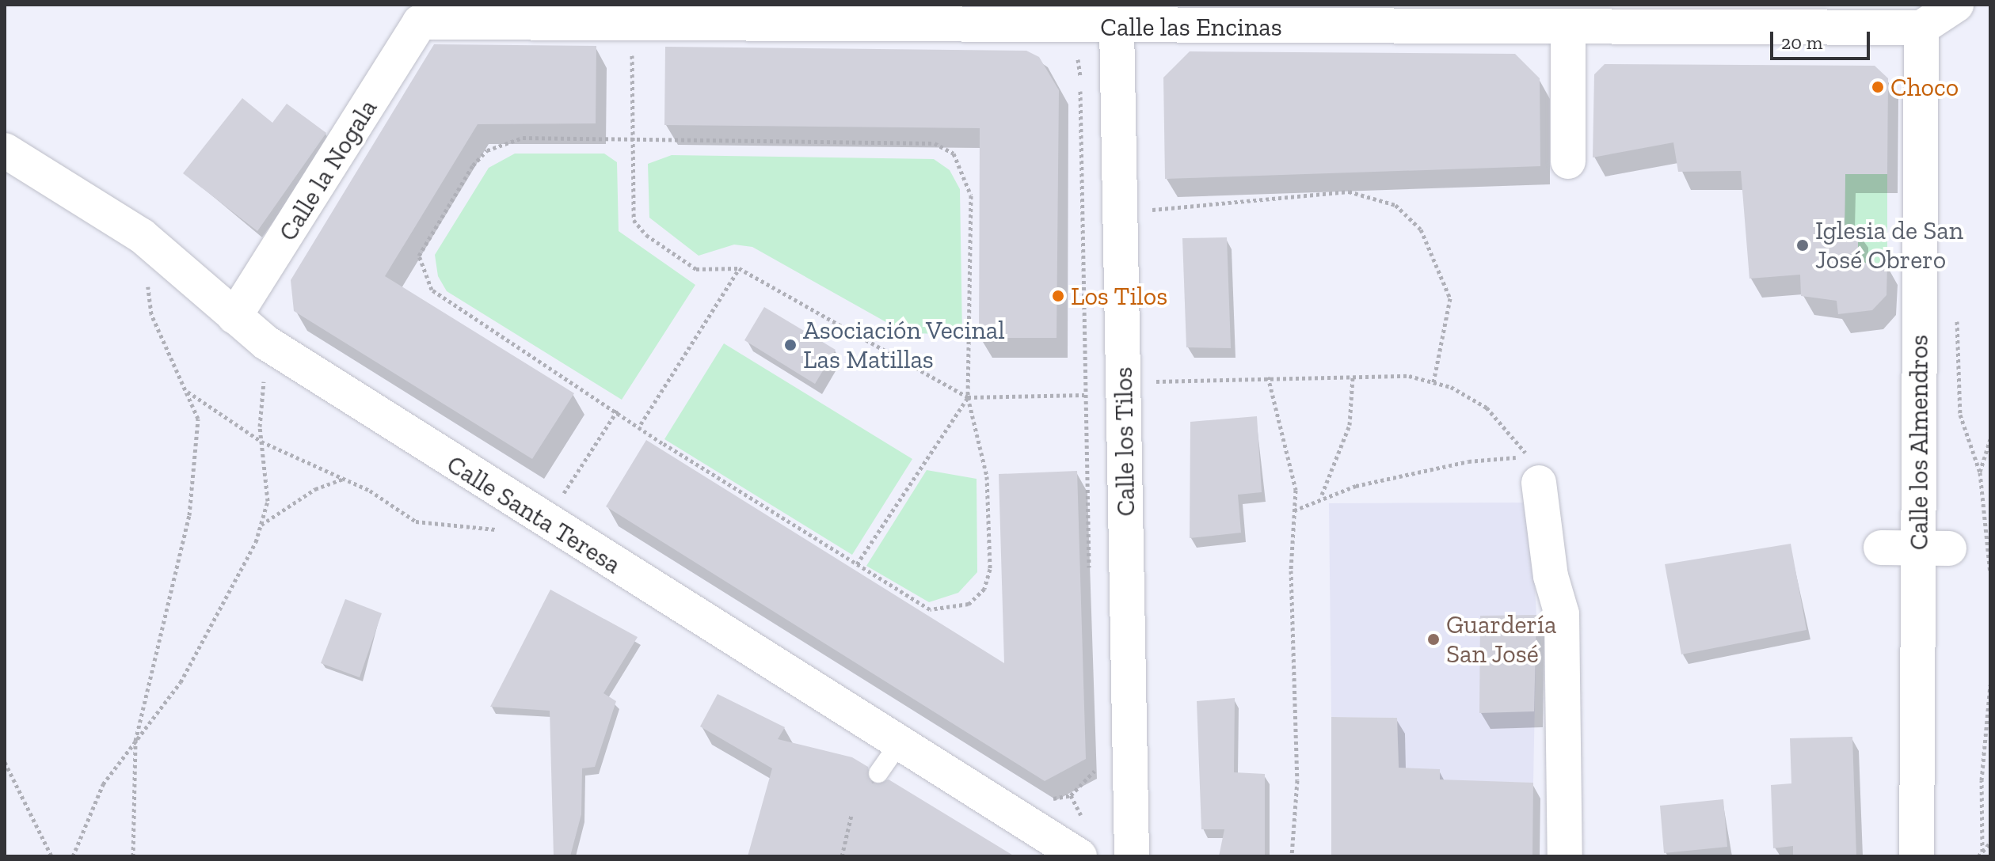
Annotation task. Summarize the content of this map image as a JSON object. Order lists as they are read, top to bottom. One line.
{"streets":{"street":["Calle las Encinas","Calle la Nogala","Calle los Tilos","Calle los Almendros","Calle Santa Teresa"]},"crossings":[["Calle las Encinas","Calle la Nogala"],["Calle las Encinas","Calle los Tilos"],["Calle las Encinas","Calle los Almendros"],["Calle la Nogala","Calle Santa Teresa"]],"places":["Choco","Iglesia de San José Obrero","Los Tilos","Asociación Vecinal Las Matillas","Guardería San José"],"scale_bar":"20 m"}
